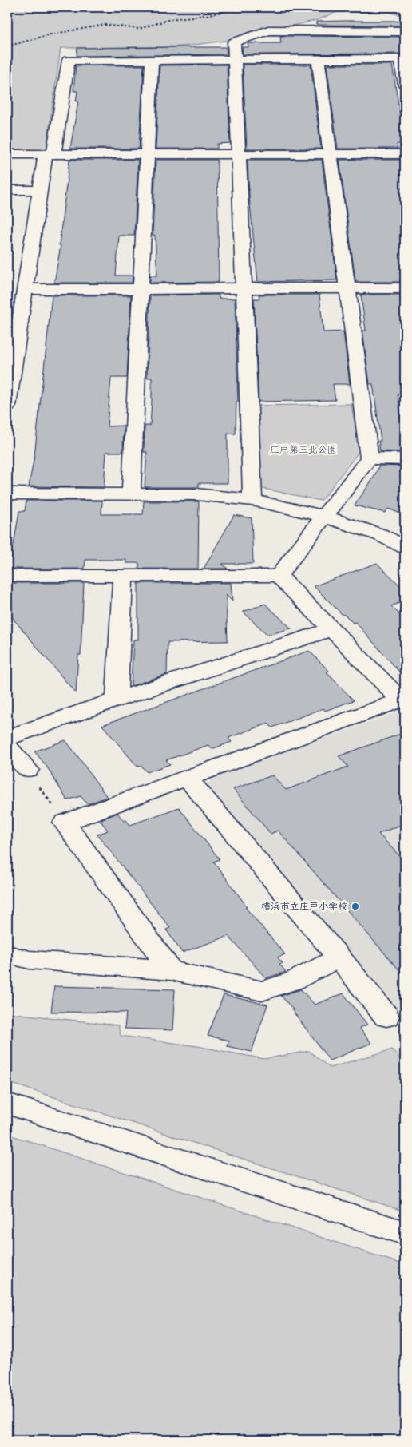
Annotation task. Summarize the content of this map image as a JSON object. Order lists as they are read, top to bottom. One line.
{"parks":["庄戸第三北公園"],"places":["横浜市立庄戸小学校"]}
